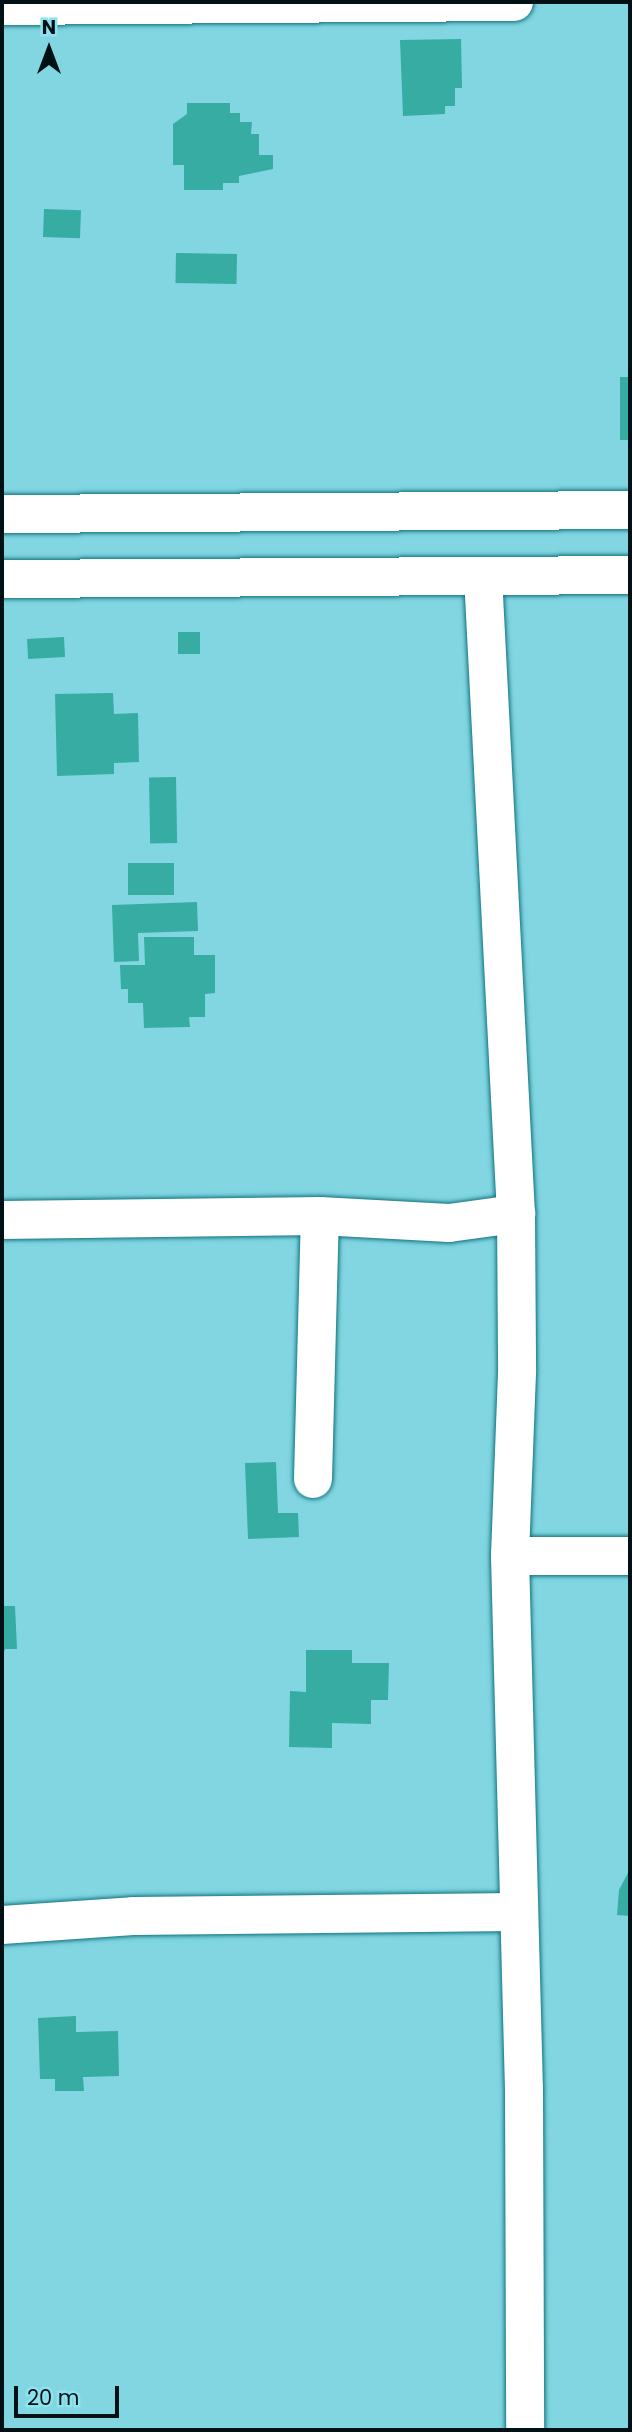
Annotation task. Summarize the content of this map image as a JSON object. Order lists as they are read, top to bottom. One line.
{"scale_bar":"20 m","north":"top"}
